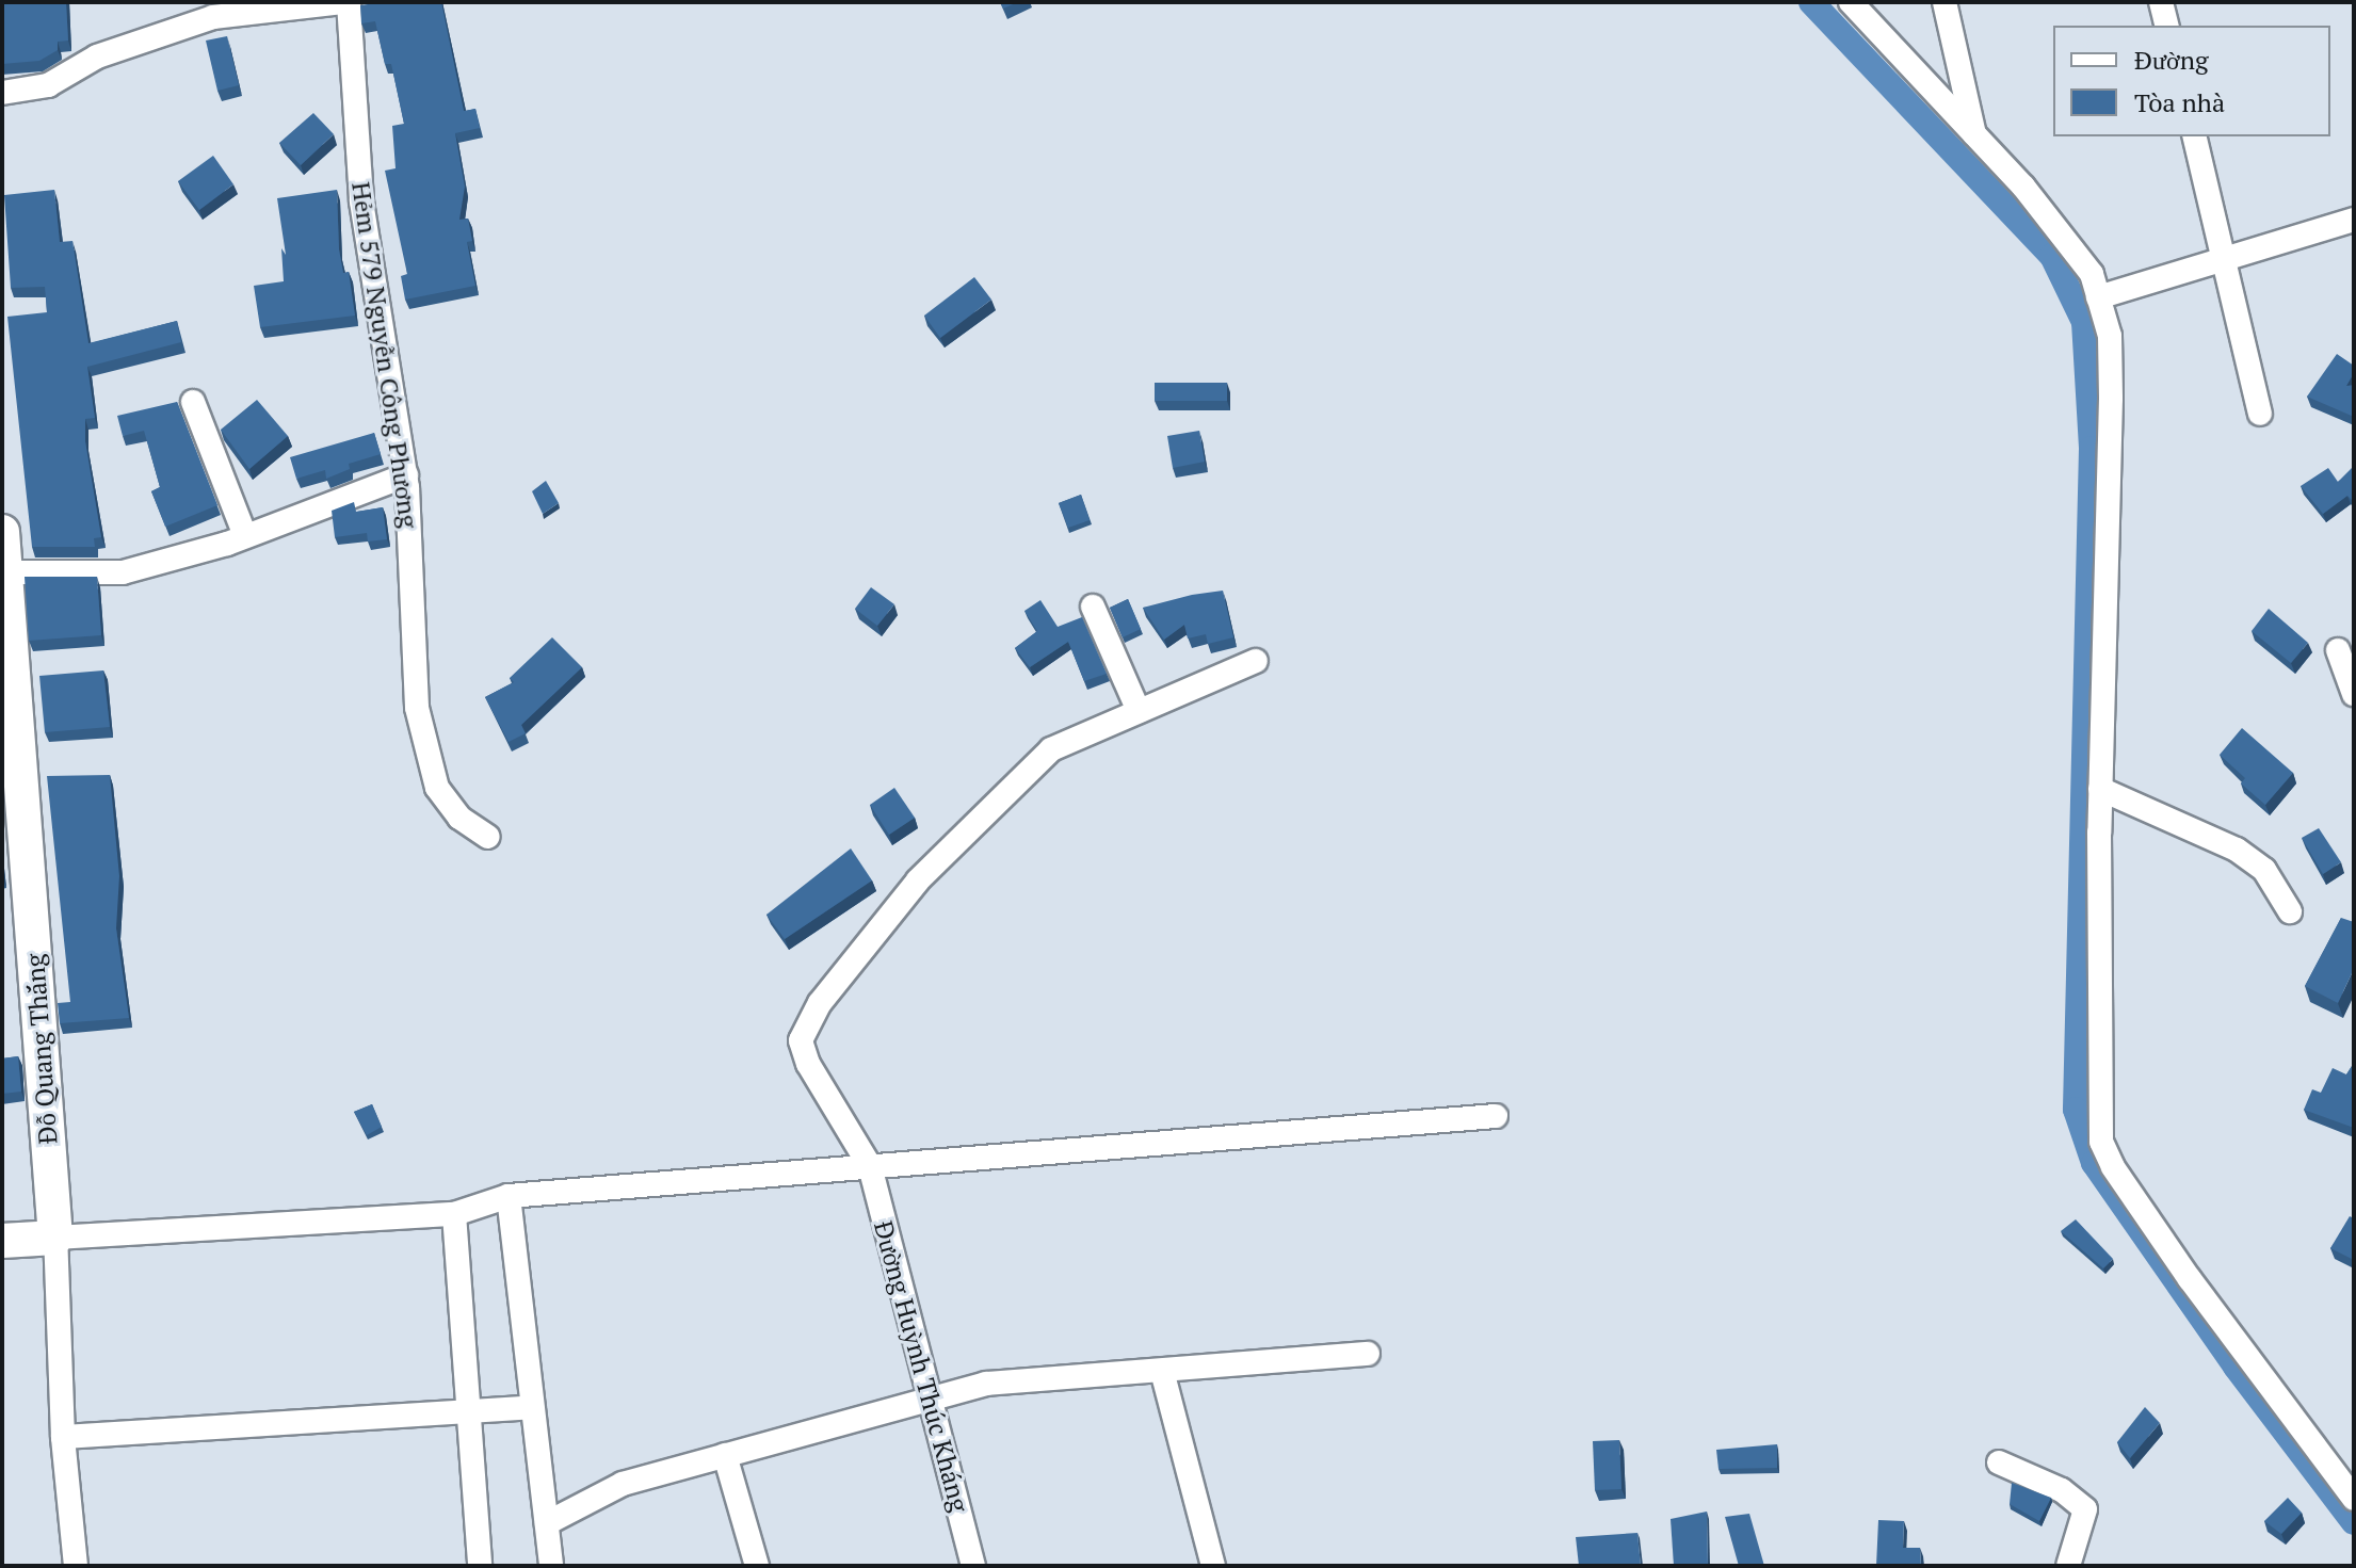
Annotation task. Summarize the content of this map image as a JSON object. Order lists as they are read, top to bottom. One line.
{"streets":{"street":["Hẻm 579 Nguyễn Công Phương","Đỗ Quang Thắng","Đường Huỳnh Thúc Kháng"]},"legend":["Đường","Tòa nhà"]}
